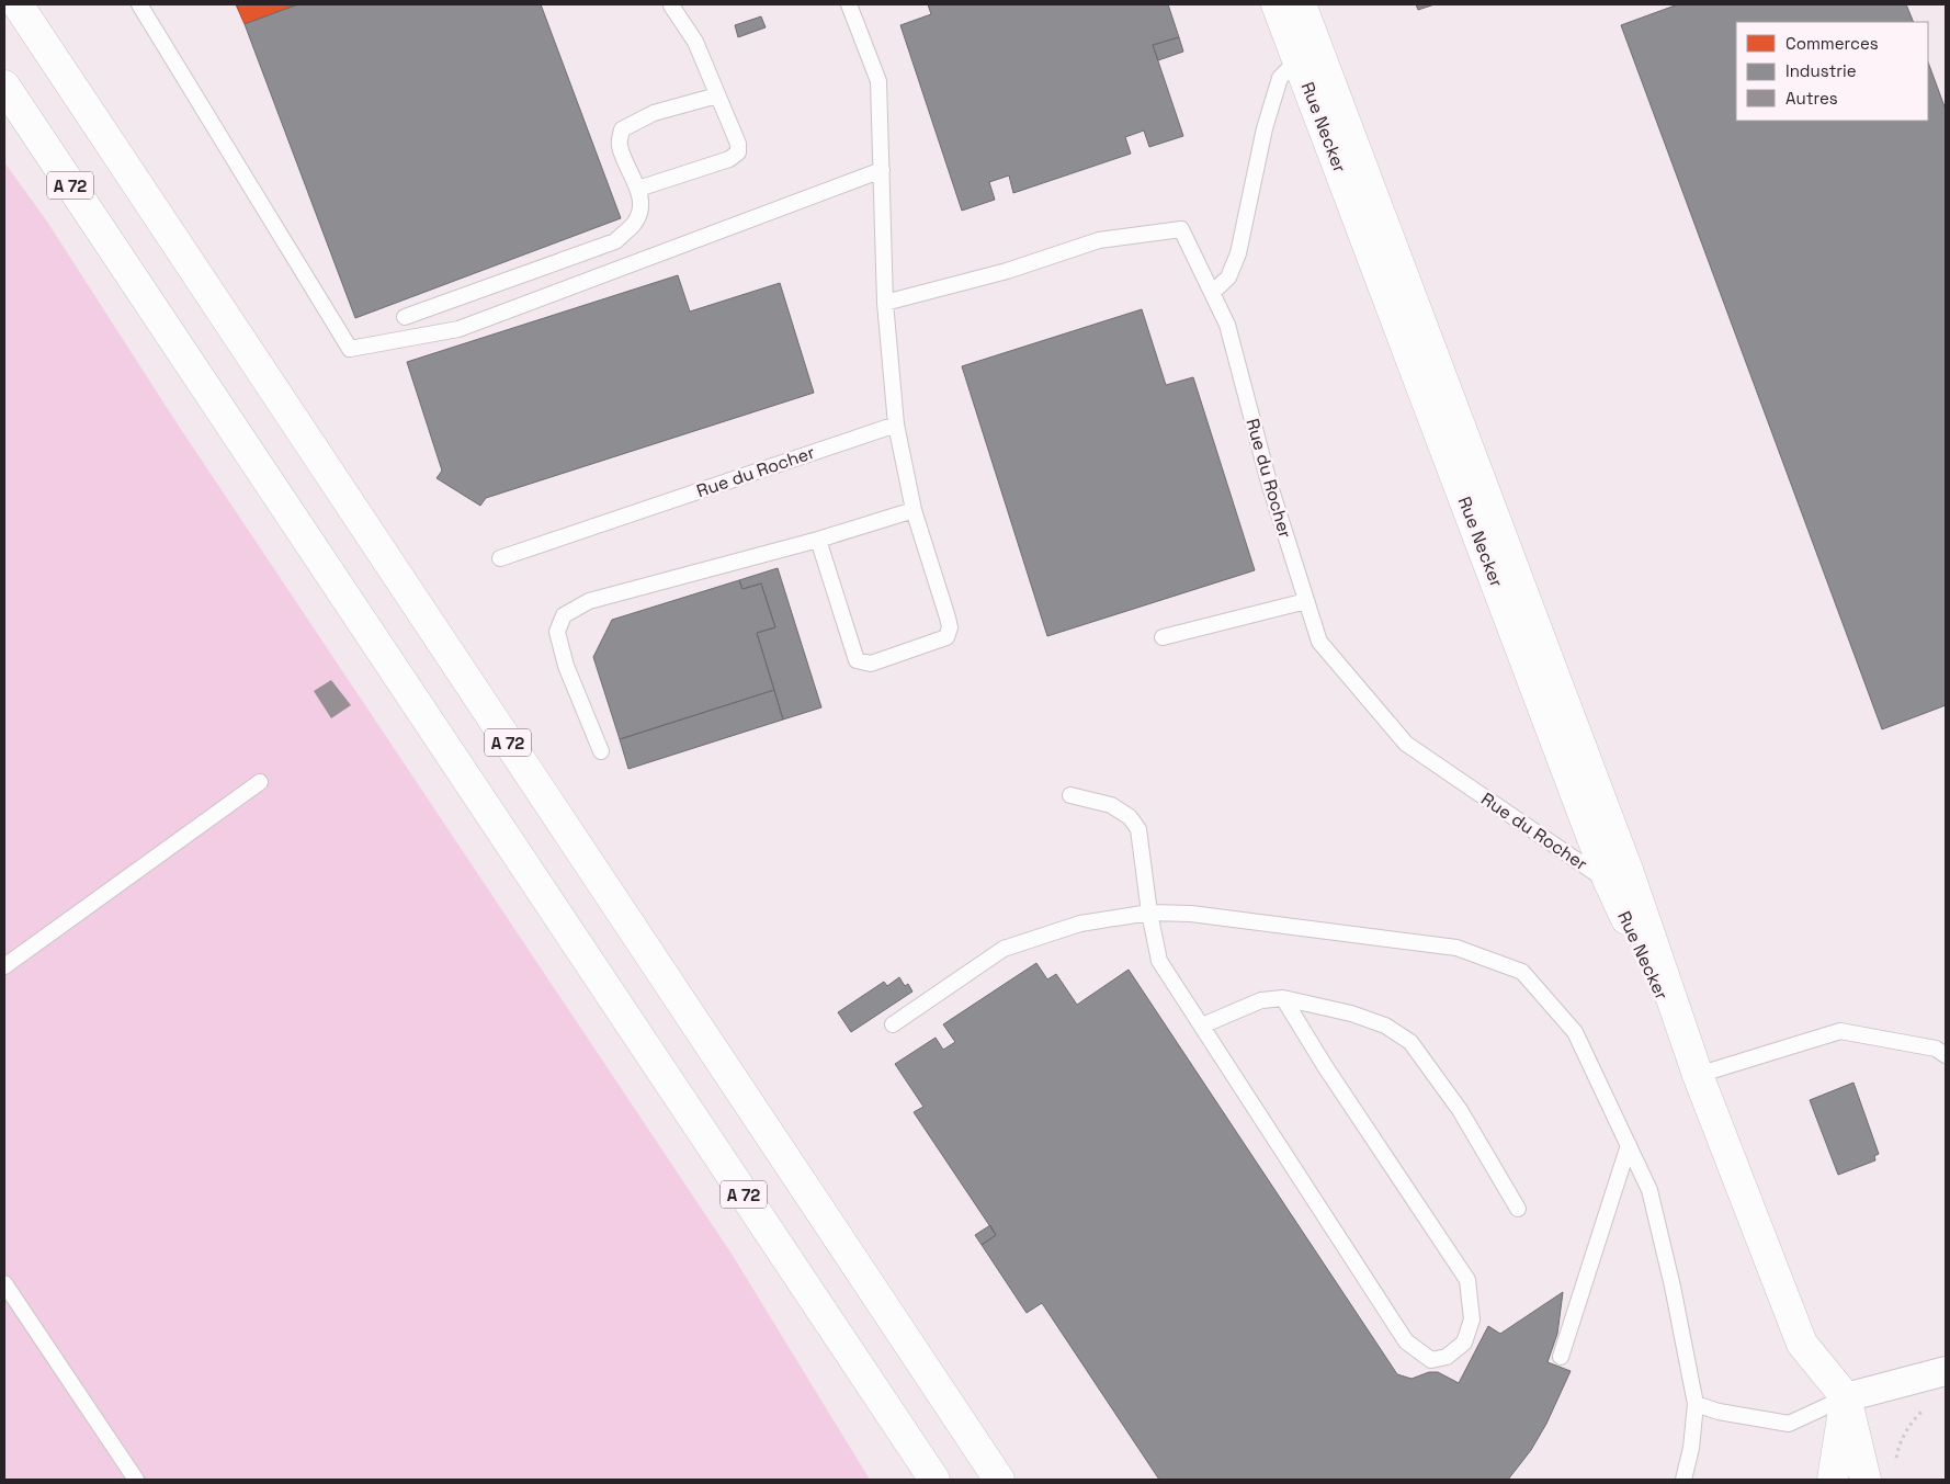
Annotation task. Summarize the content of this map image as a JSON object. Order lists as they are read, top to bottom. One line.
{"streets":{"main road":["Rue Necker","A 72"],"lane":["Rue du Rocher"]},"crossings":[["Rue Necker","Rue du Rocher"]],"legend":["Commerces","Industrie","Autres"]}
